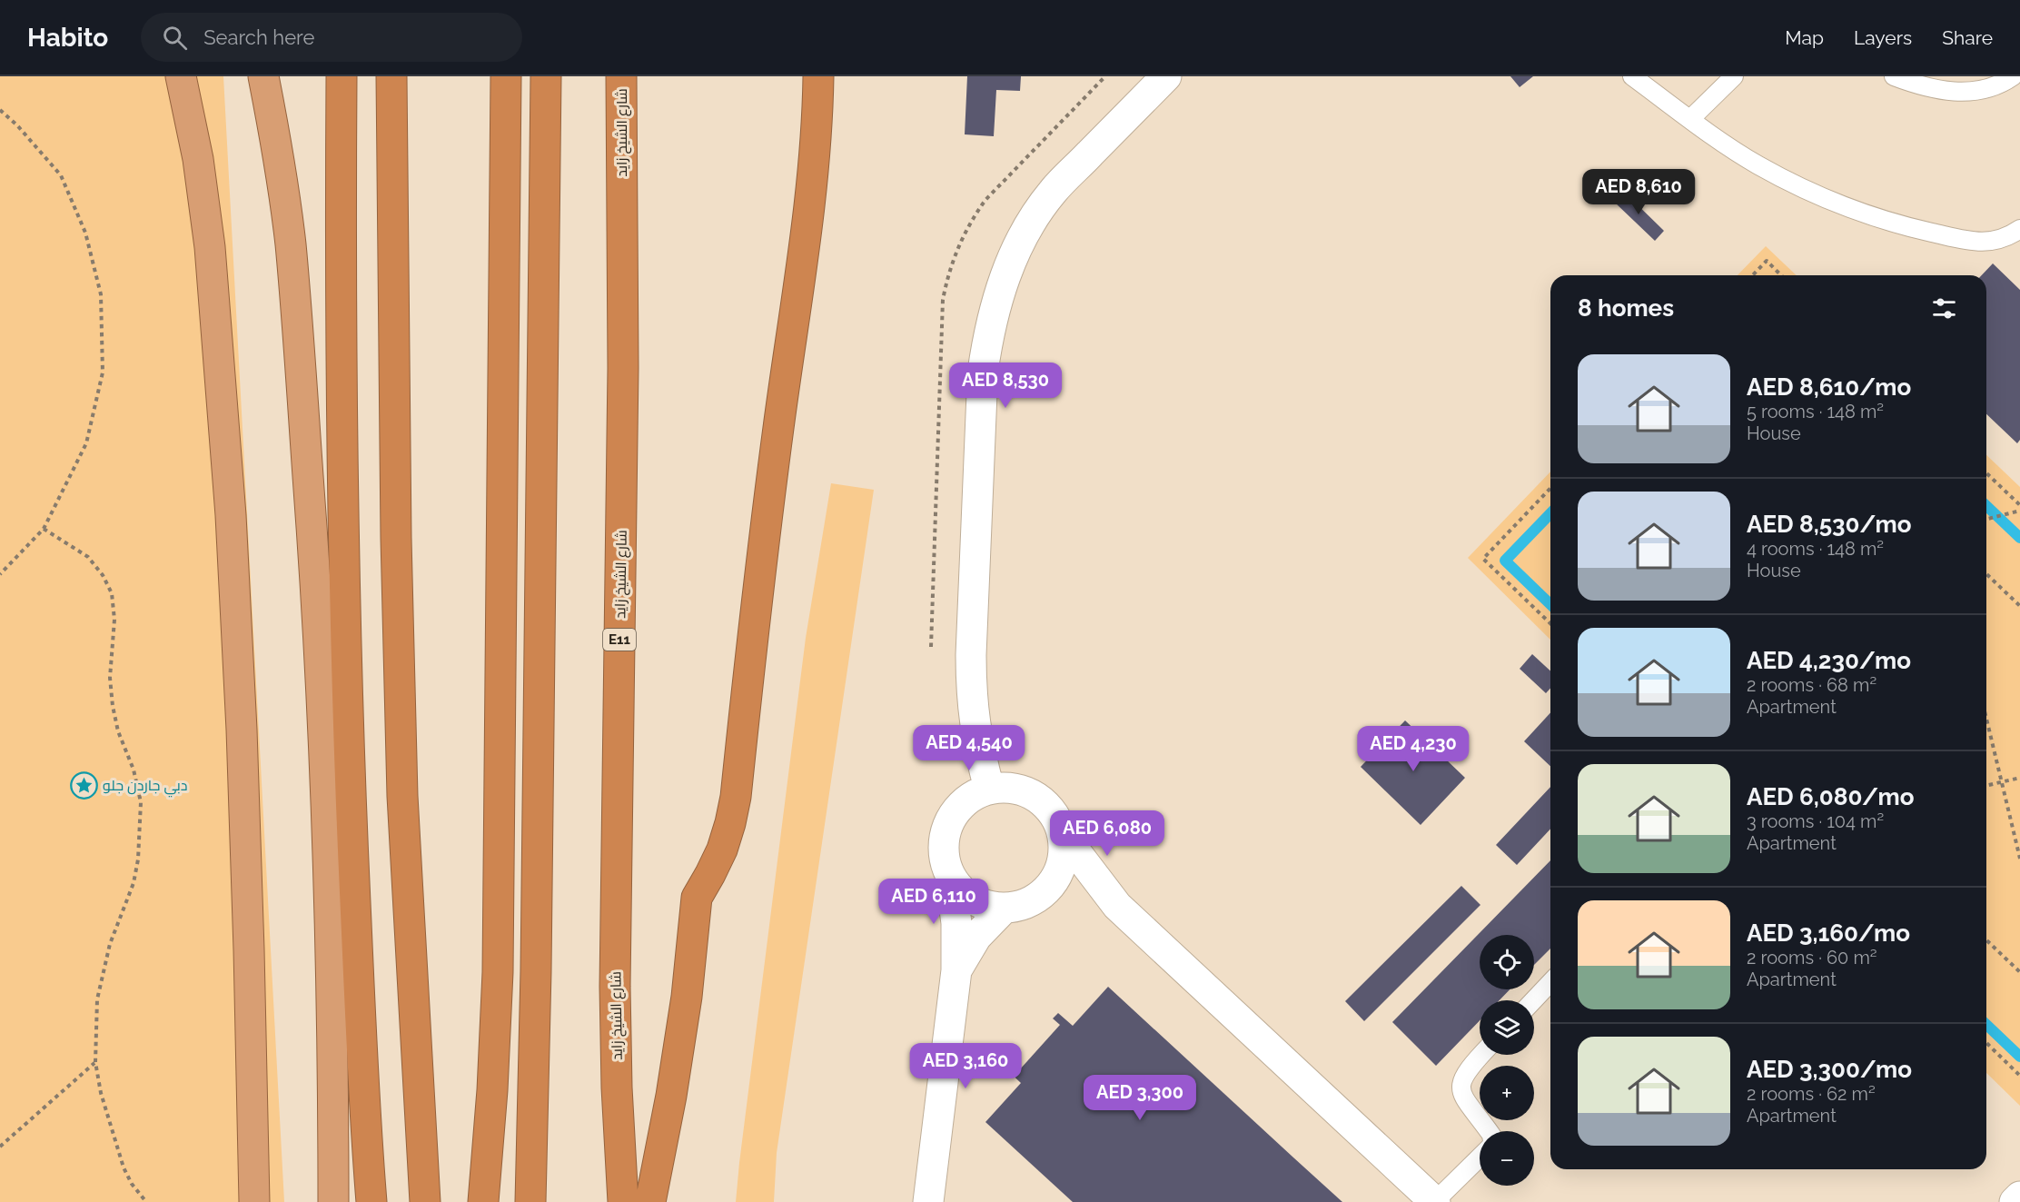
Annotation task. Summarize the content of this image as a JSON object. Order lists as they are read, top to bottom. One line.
{"streets":{"highway":["شارع الشيخ زايد","E11"]},"places":{"place":["دبي جاردن جلو"]},"page":{"header":"Habito","search":"Search here","nav":["Map","Layers","Share"],"price":["AED 8,610","AED 8,530","AED 4,540","AED 4,230","AED 6,080","AED 6,110","AED 3,160","AED 3,300"],"heading":"8 homes","list":[{"name":"AED 8,610/mo","note":"5 rooms · 148 m² · House"},{"name":"AED 8,530/mo","note":"4 rooms · 148 m² · House"},{"name":"AED 4,230/mo","note":"2 rooms · 68 m² · Apartment"},{"name":"AED 6,080/mo","note":"3 rooms · 104 m² · Apartment"},{"name":"AED 3,160/mo","note":"2 rooms · 60 m² · Apartment"},{"name":"AED 3,300/mo","note":"2 rooms · 62 m² · Apartment"}],"map_buttons":["+","−"]}}
